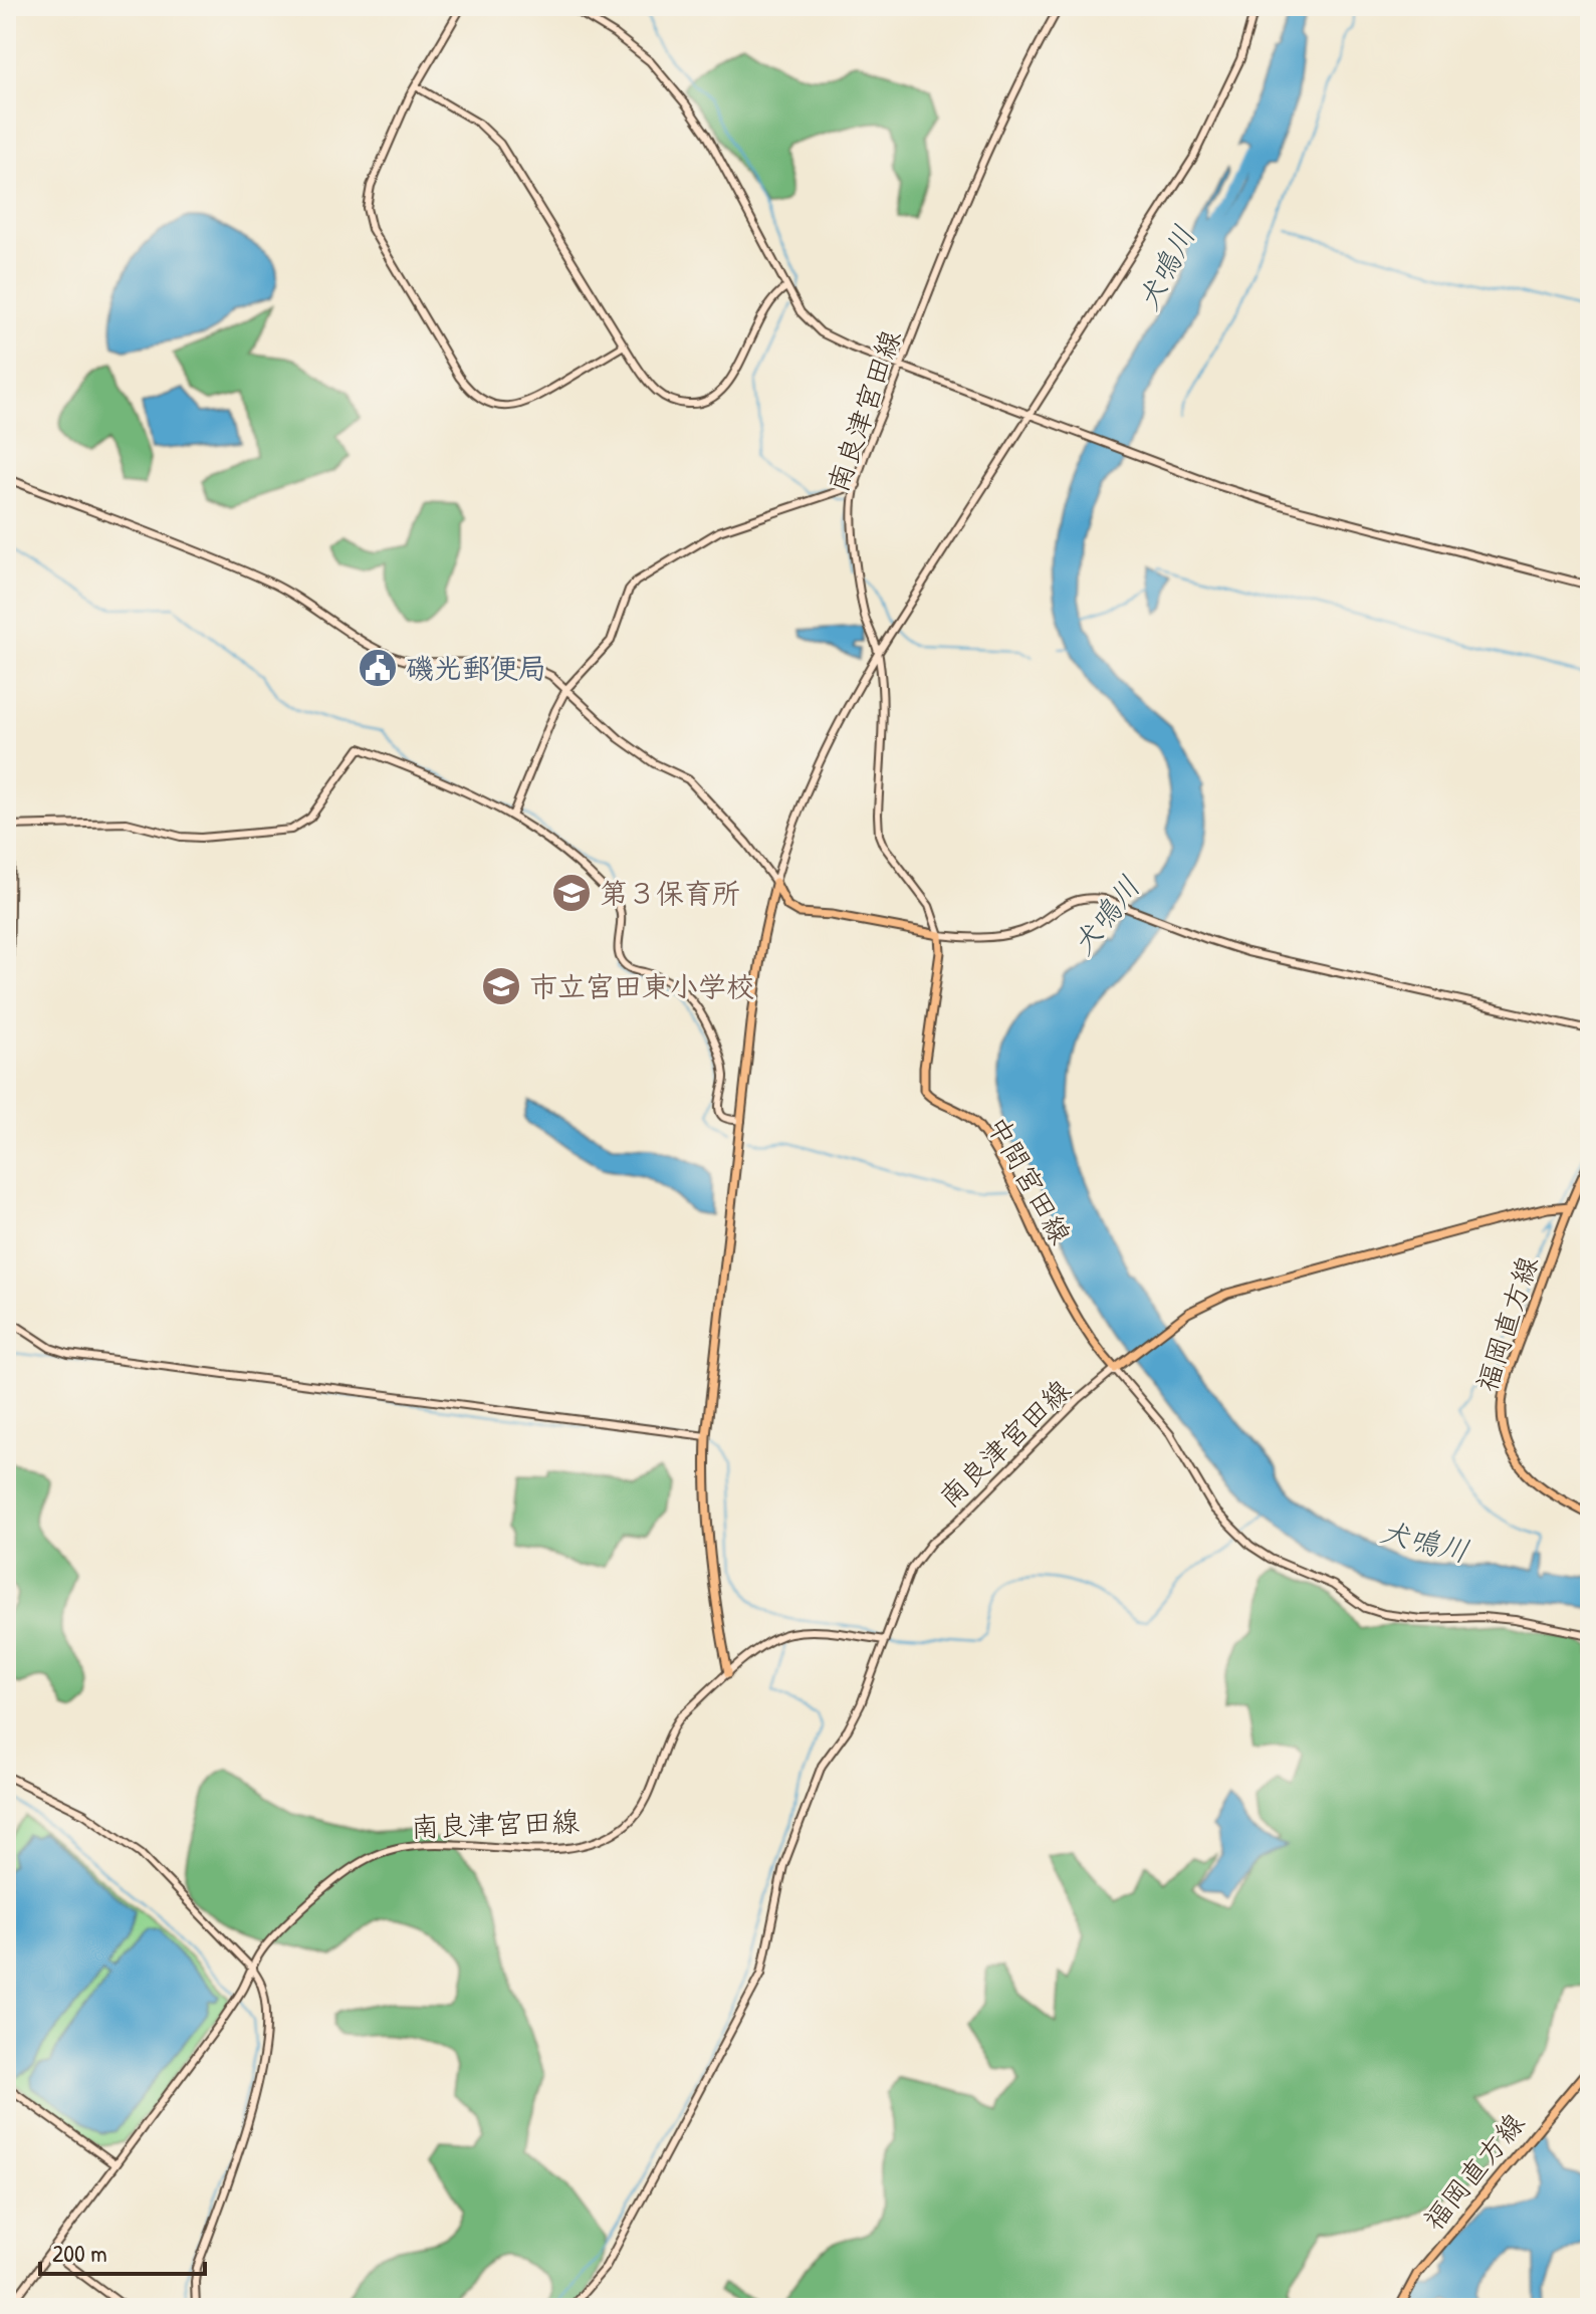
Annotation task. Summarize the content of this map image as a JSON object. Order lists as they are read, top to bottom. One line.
{"streets":{"main road":["中間宮田線","福岡直方線"],"street":["南良津宮田線"]},"crossings":[["南良津宮田線","中間宮田線"]],"water":["犬鳴川"],"places":{"public building":["磯光郵便局"],"school or university":["第３保育所","市立宮田東小学校"]},"scale_bar":"200 m"}
